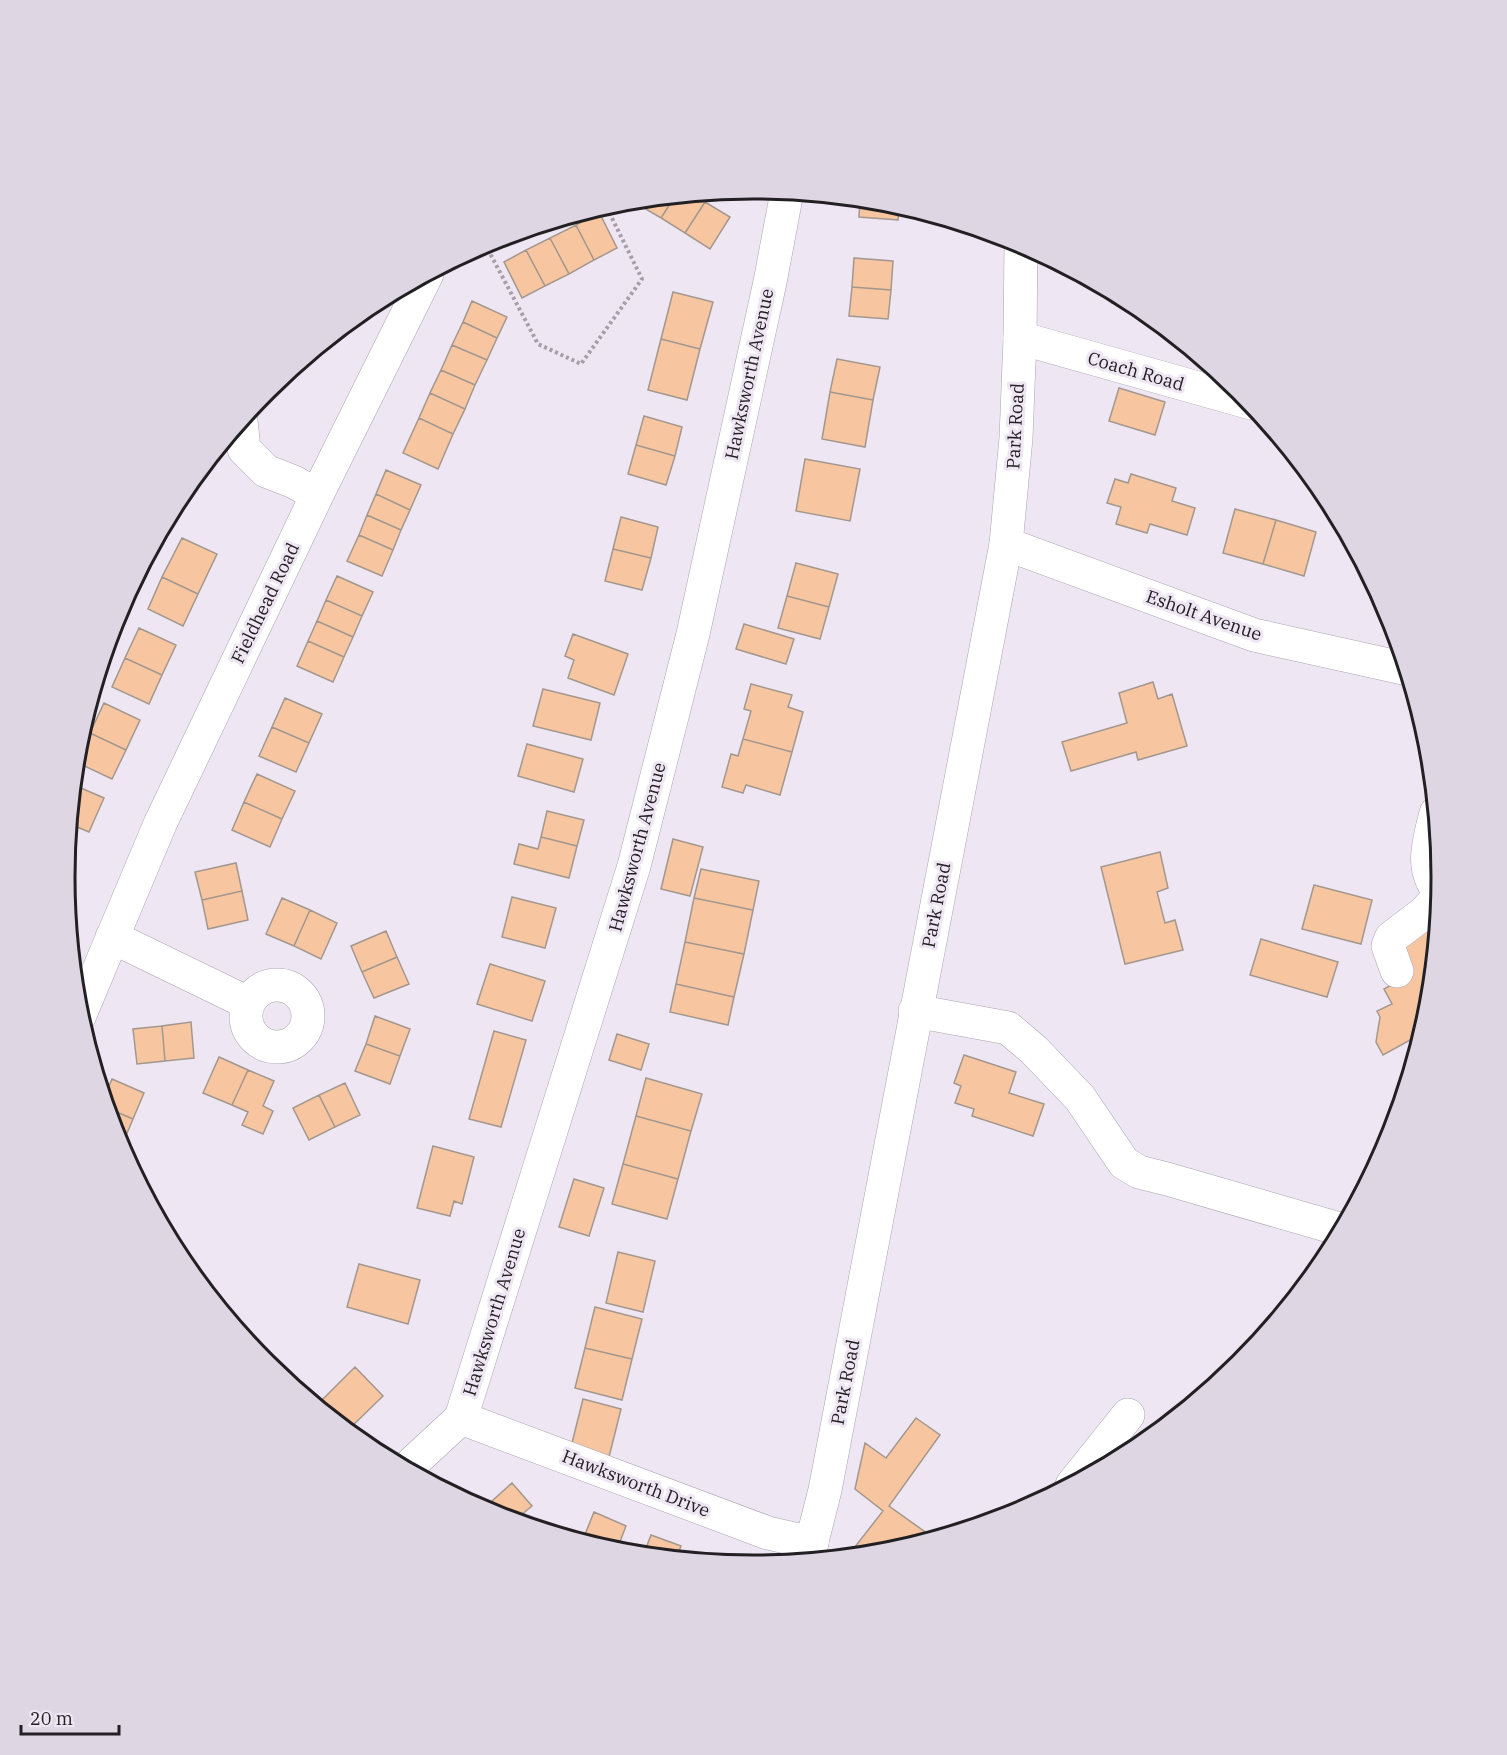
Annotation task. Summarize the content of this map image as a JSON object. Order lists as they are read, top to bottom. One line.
{"streets":{"street":["Coach Road","Hawksworth Avenue","Park Road","Fieldhead Road","Esholt Avenue","Hawksworth Drive"]},"crossings":[["Coach Road","Park Road"],["Hawksworth Avenue","Hawksworth Drive"],["Park Road","Esholt Avenue"],["Park Road","Hawksworth Drive"]],"scale_bar":"20 m"}
